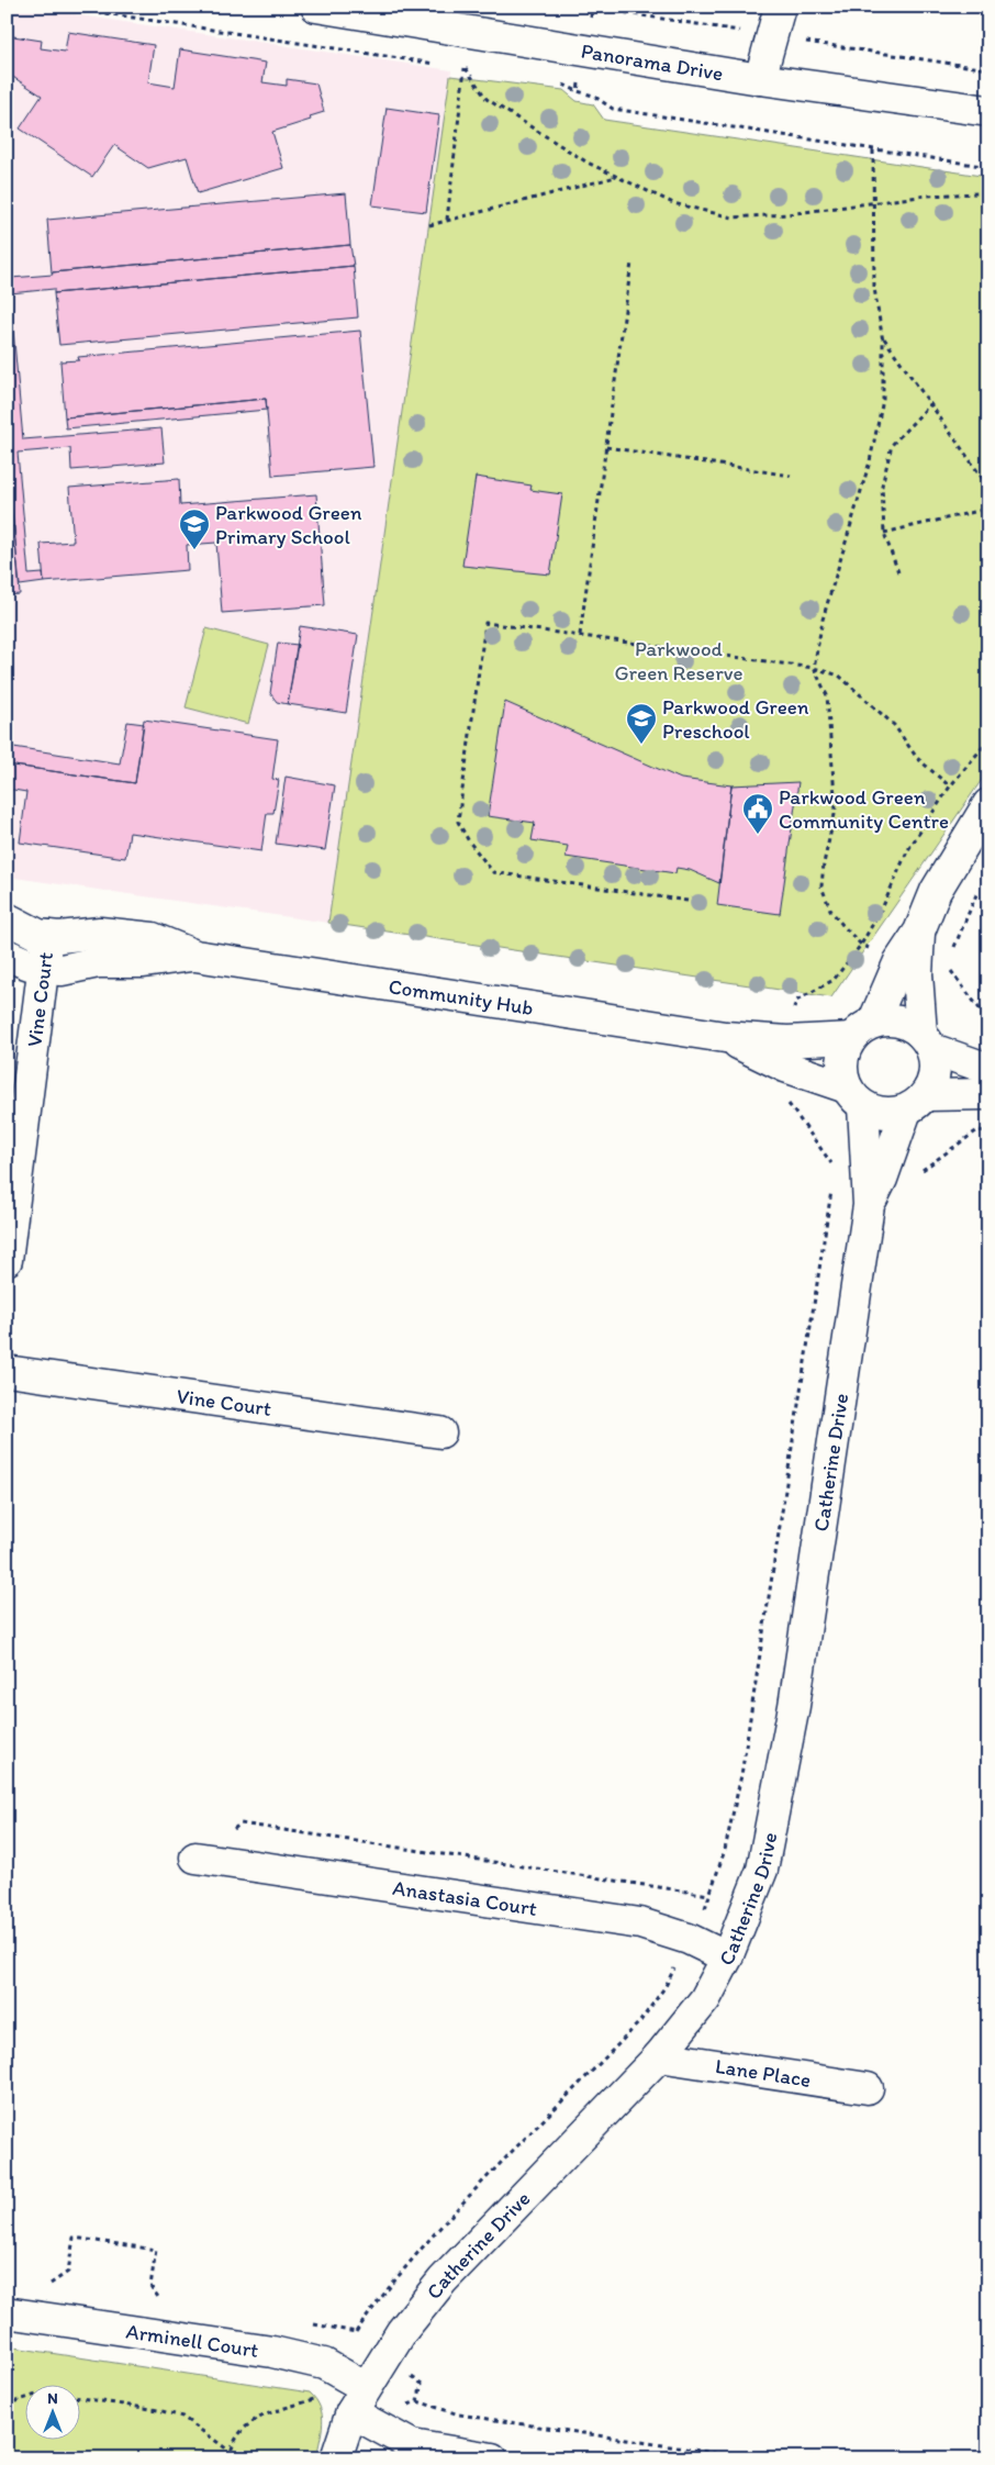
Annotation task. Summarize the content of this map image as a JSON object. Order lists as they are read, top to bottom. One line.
{"streets":{"street":["Panorama Drive","Community Hub","Vine Court","Catherine Drive","Anastasia Court","Lane Place","Arminell Court"]},"crossings":[["Community Hub","Vine Court"],["Community Hub","Catherine Drive"],["Catherine Drive","Anastasia Court"],["Catherine Drive","Lane Place"],["Catherine Drive","Arminell Court"]],"parks":["Parkwood Green Reserve"],"places":{"school or university":["Parkwood Green Primary School","Parkwood Green Preschool"],"public building":["Parkwood Green Community Centre"]},"north":"top"}
